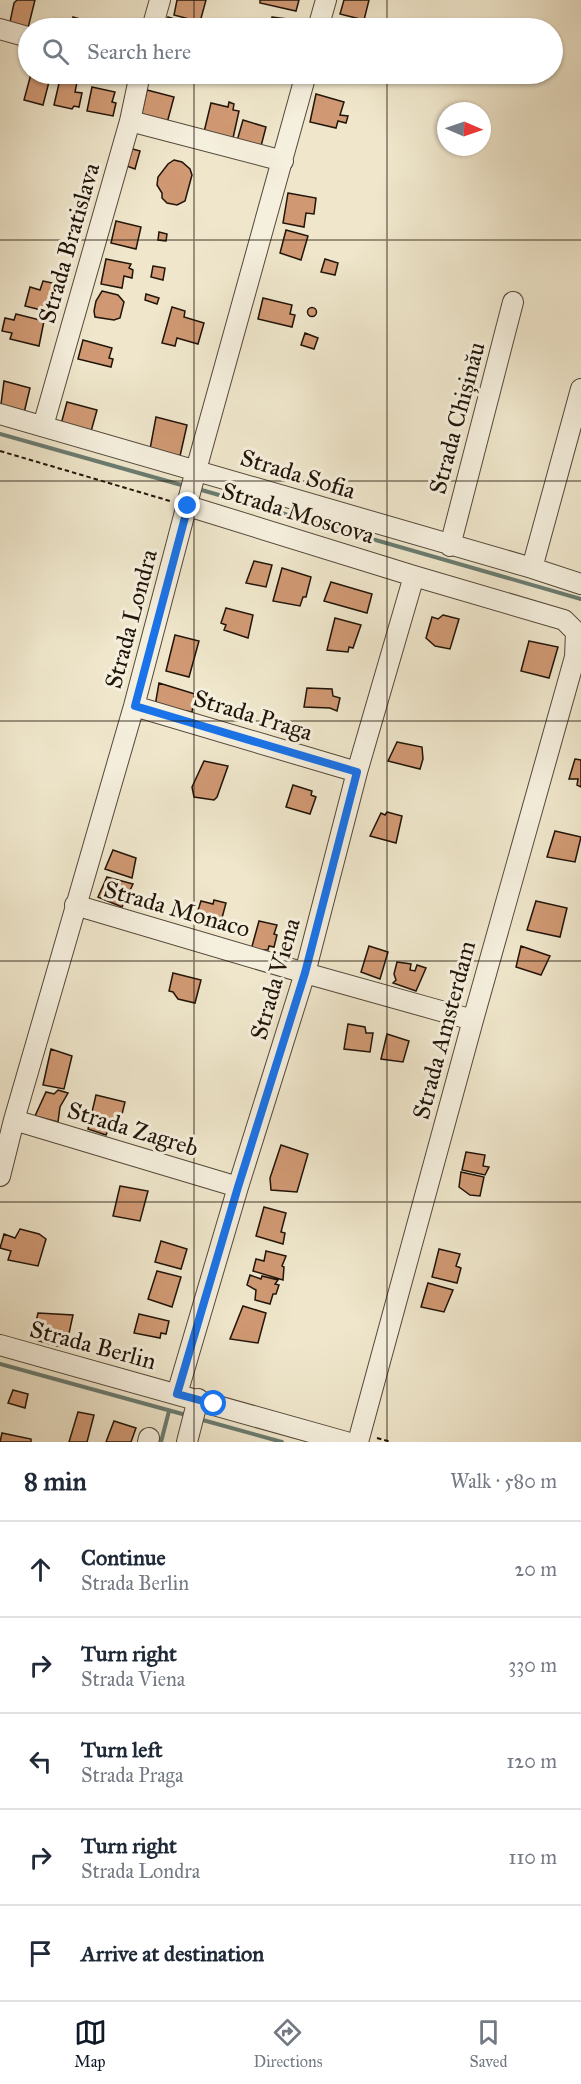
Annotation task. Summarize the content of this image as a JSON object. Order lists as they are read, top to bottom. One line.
{"streets":{"street":["Strada Bratislava","Strada Chișinău","Strada Sofia","Strada Moscova","Strada Londra","Strada Praga","Strada Monaco","Strada Viena","Strada Amsterdam","Strada Zagreb","Strada Berlin"]},"crossings":[["Strada Bratislava","Strada Sofia"],["Strada Chișinău","Strada Sofia"],["Strada Sofia","Strada Moscova"],["Strada Sofia","Strada Londra"],["Strada Moscova","Strada Londra"],["Strada Moscova","Strada Viena"],["Strada Moscova","Strada Amsterdam"],["Strada Londra","Strada Praga"],["Strada Londra","Strada Monaco"],["Strada Londra","Strada Zagreb"],["Strada Praga","Strada Viena"],["Strada Monaco","Strada Viena"],["Strada Monaco","Strada Amsterdam"],["Strada Viena","Strada Zagreb"],["Strada Viena","Strada Berlin"]],"north":"right","page":{"search":"Search here","heading":["8 min","Walk · 580 m"],"list":[["Continue","Strada Berlin","20 m"],["Turn right","Strada Viena","330 m"],["Turn left","Strada Praga","120 m"],["Turn right","Strada Londra","110 m"],"Arrive at destination"],"nav":["Map","Directions","Saved"]}}
